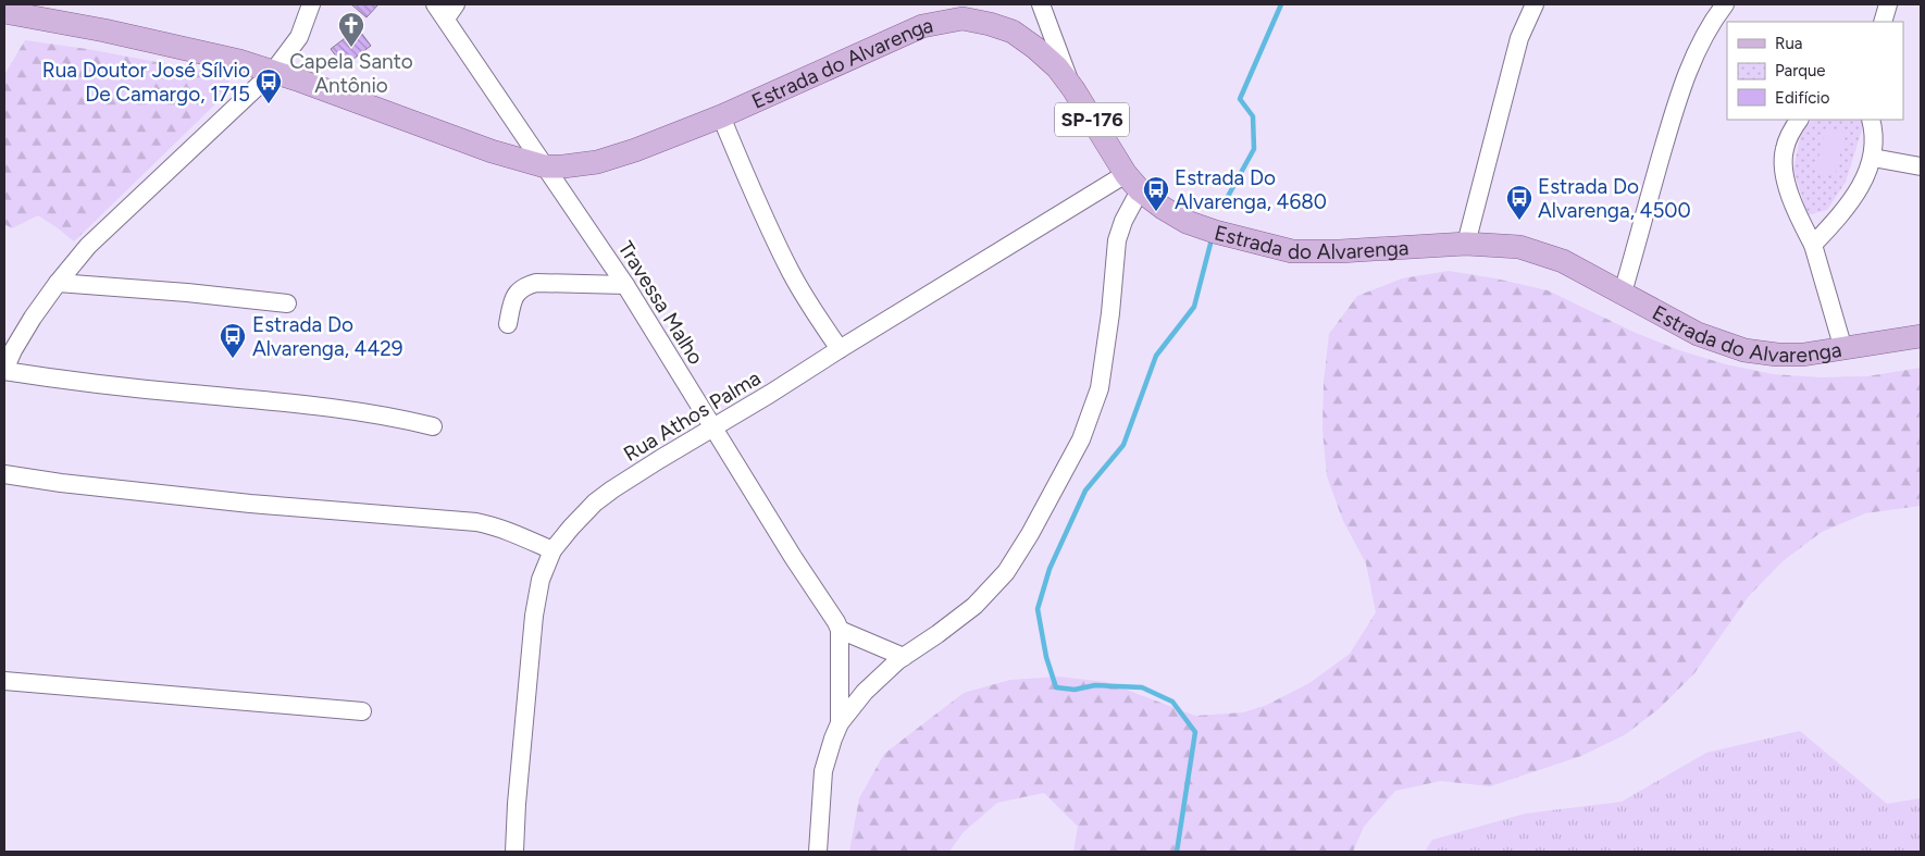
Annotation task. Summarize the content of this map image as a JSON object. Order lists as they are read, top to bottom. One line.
{"streets":{"main road":["Estrada do Alvarenga","SP-176"],"street":["Travessa Malho","Rua Athos Palma"]},"crossings":[["Estrada do Alvarenga","Travessa Malho"],["Estrada do Alvarenga","Rua Athos Palma"],["Travessa Malho","Rua Athos Palma"]],"places":{"church":["Capela Santo Antônio"],"bus stop":["Rua Doutor José Sílvio De Camargo, 1715","Estrada Do Alvarenga, 4680","Estrada Do Alvarenga, 4500","Estrada Do Alvarenga, 4429"]},"legend":["Rua","Parque","Edifício"]}
